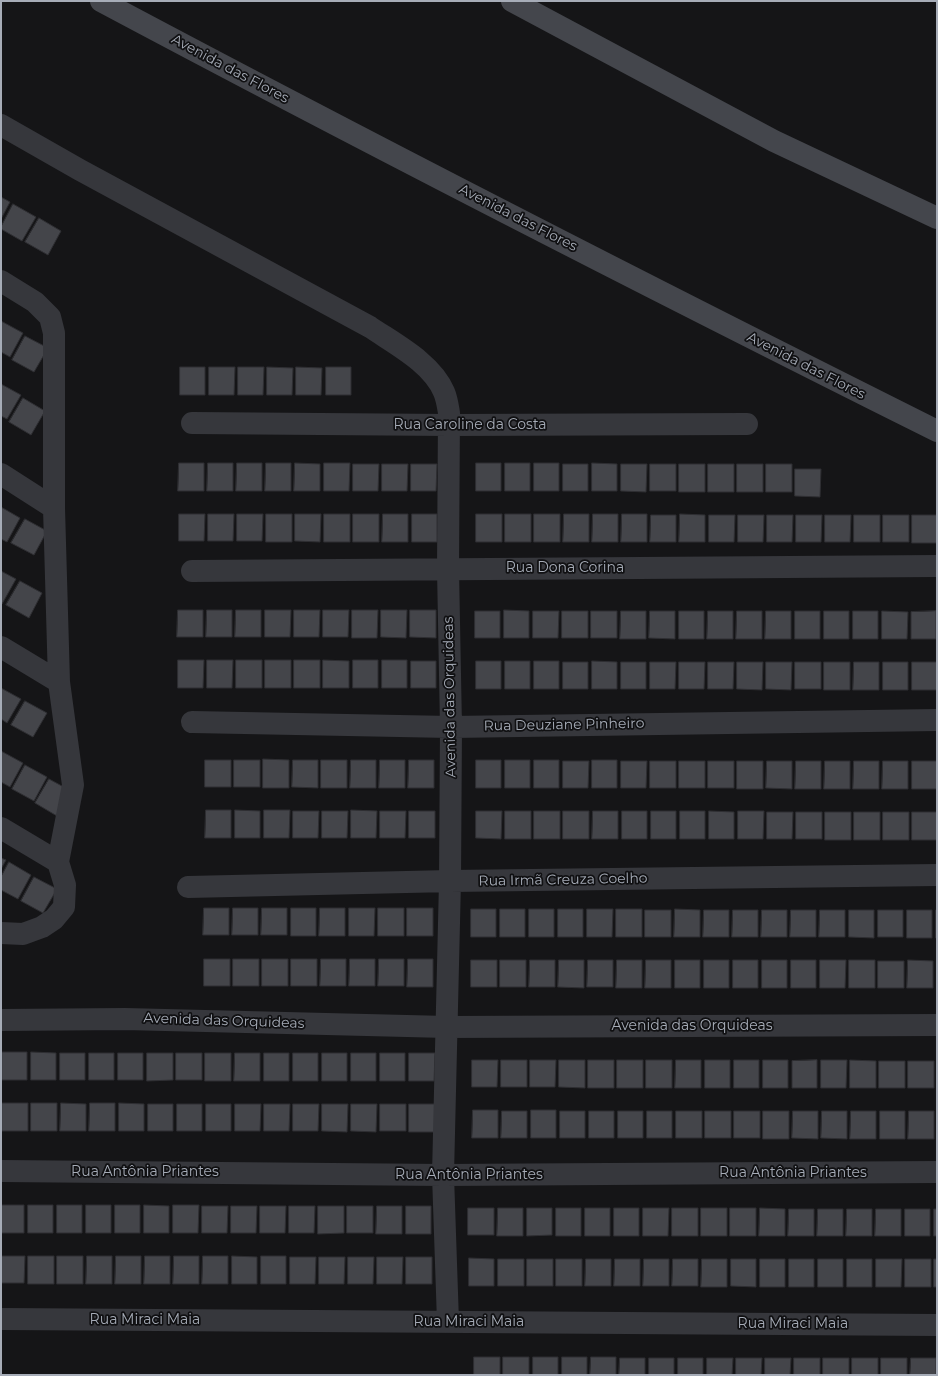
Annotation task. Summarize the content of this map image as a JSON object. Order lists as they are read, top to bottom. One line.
{"streets":{"main road":["Avenida das Flores"],"street":["Rua Caroline da Costa","Rua Dona Corina","Avenida das Orquideas","Rua Deuziane Pinheiro","Rua Irmã Creuza Coelho","Rua Antônia Priantes","Rua Miraci Maia"]},"crossings":[["Rua Caroline da Costa","Avenida das Orquideas"],["Rua Dona Corina","Avenida das Orquideas"],["Avenida das Orquideas","Rua Deuziane Pinheiro"],["Avenida das Orquideas","Rua Irmã Creuza Coelho"],["Avenida das Orquideas","Rua Antônia Priantes"],["Avenida das Orquideas","Rua Miraci Maia"]]}
